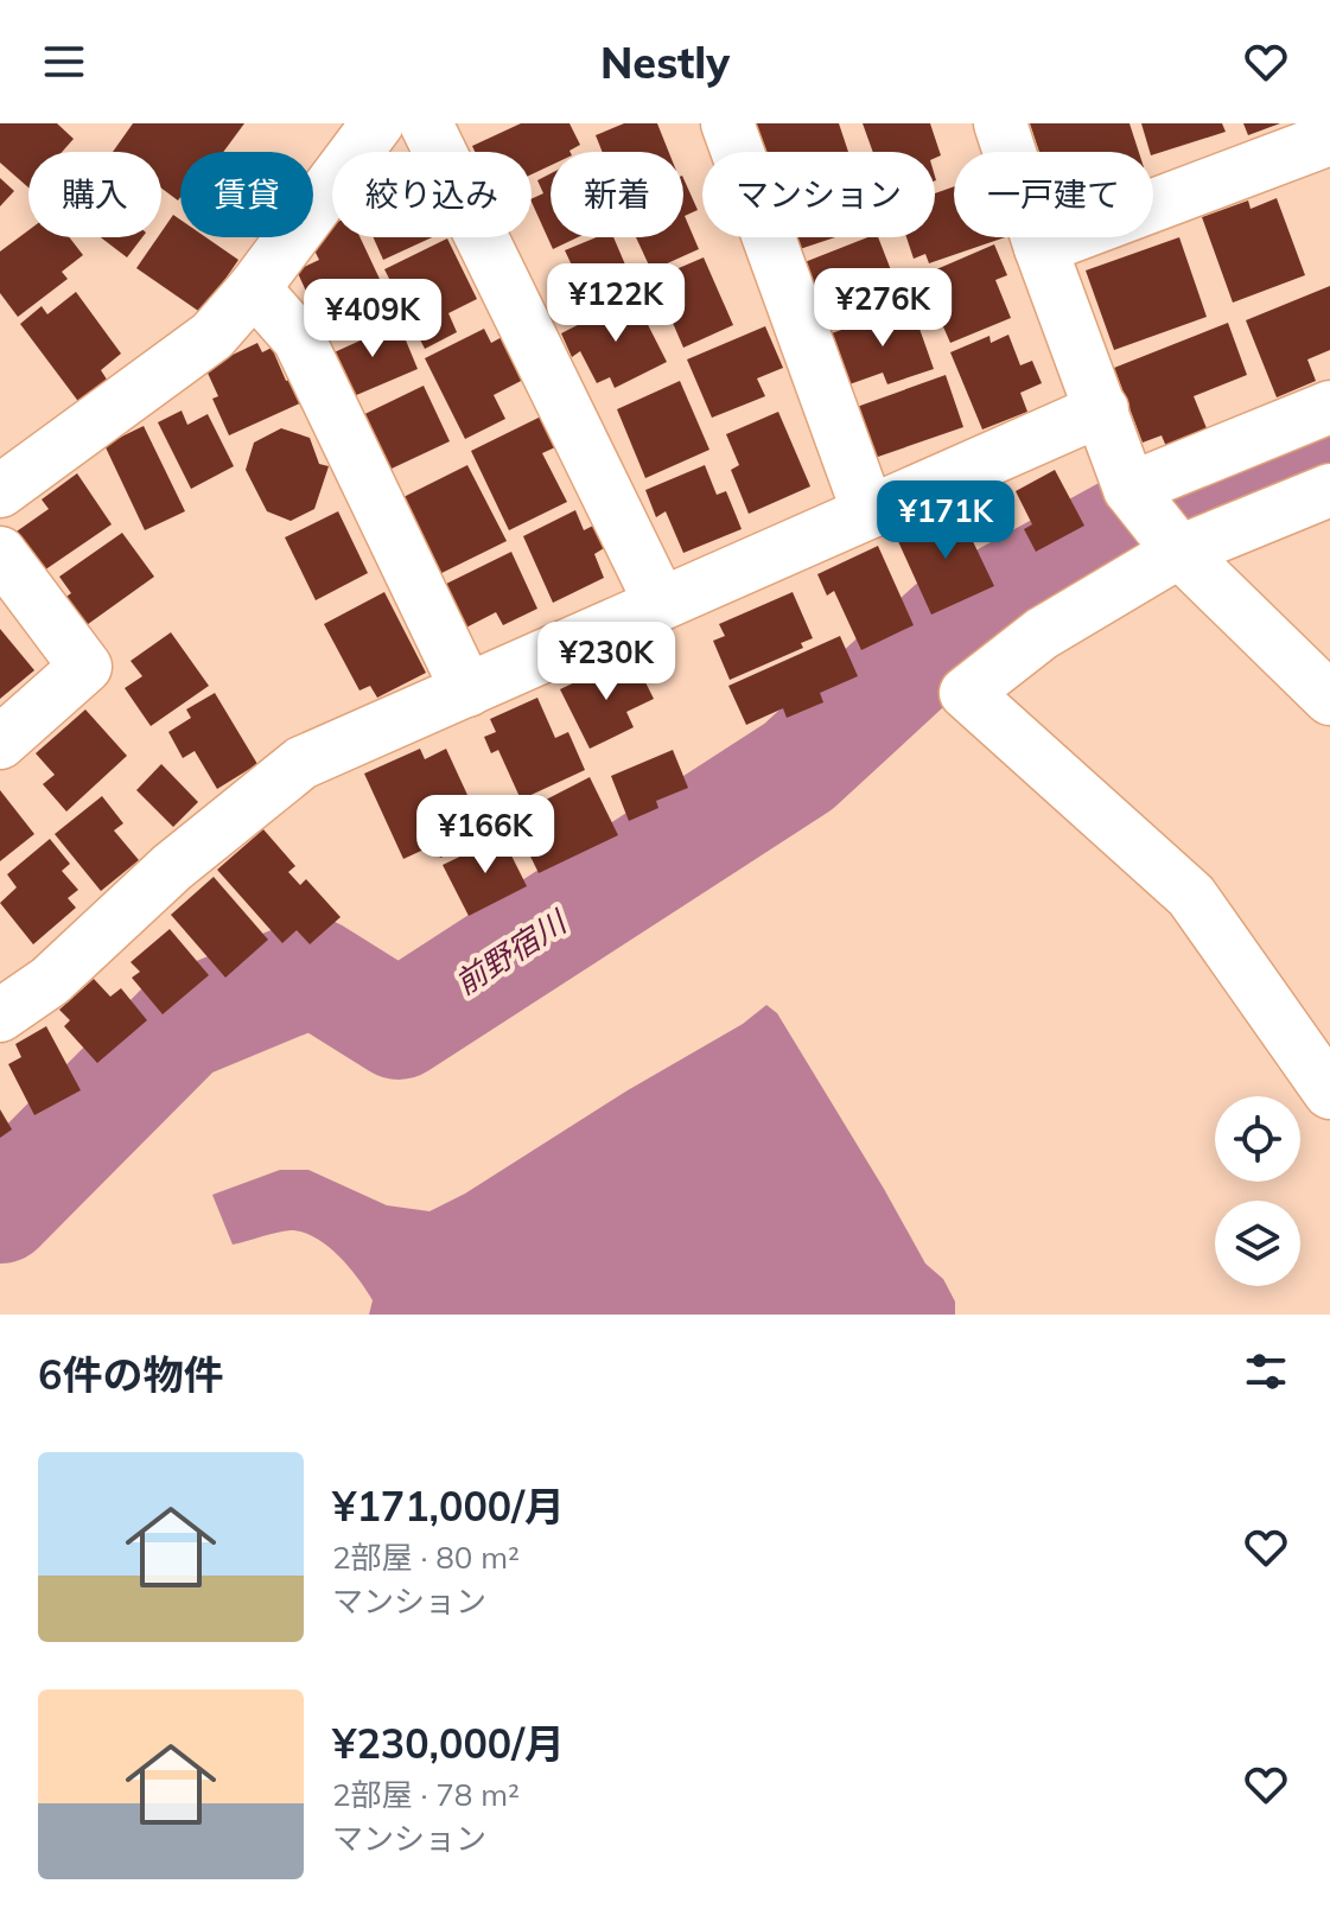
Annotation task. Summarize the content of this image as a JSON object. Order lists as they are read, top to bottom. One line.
{"water":["前野宿川"],"page":{"header":"Nestly","chip":["購入","賃貸","絞り込み","新着","マンション","一戸建て"],"price":["¥122K","¥276K","¥409K","¥171K","¥230K","¥166K"],"heading":"6件の物件","list":[{"name":"¥171,000/月","note":"2部屋 · 80 m² · マンション"},{"name":"¥230,000/月","note":"2部屋 · 78 m² · マンション"}]}}
